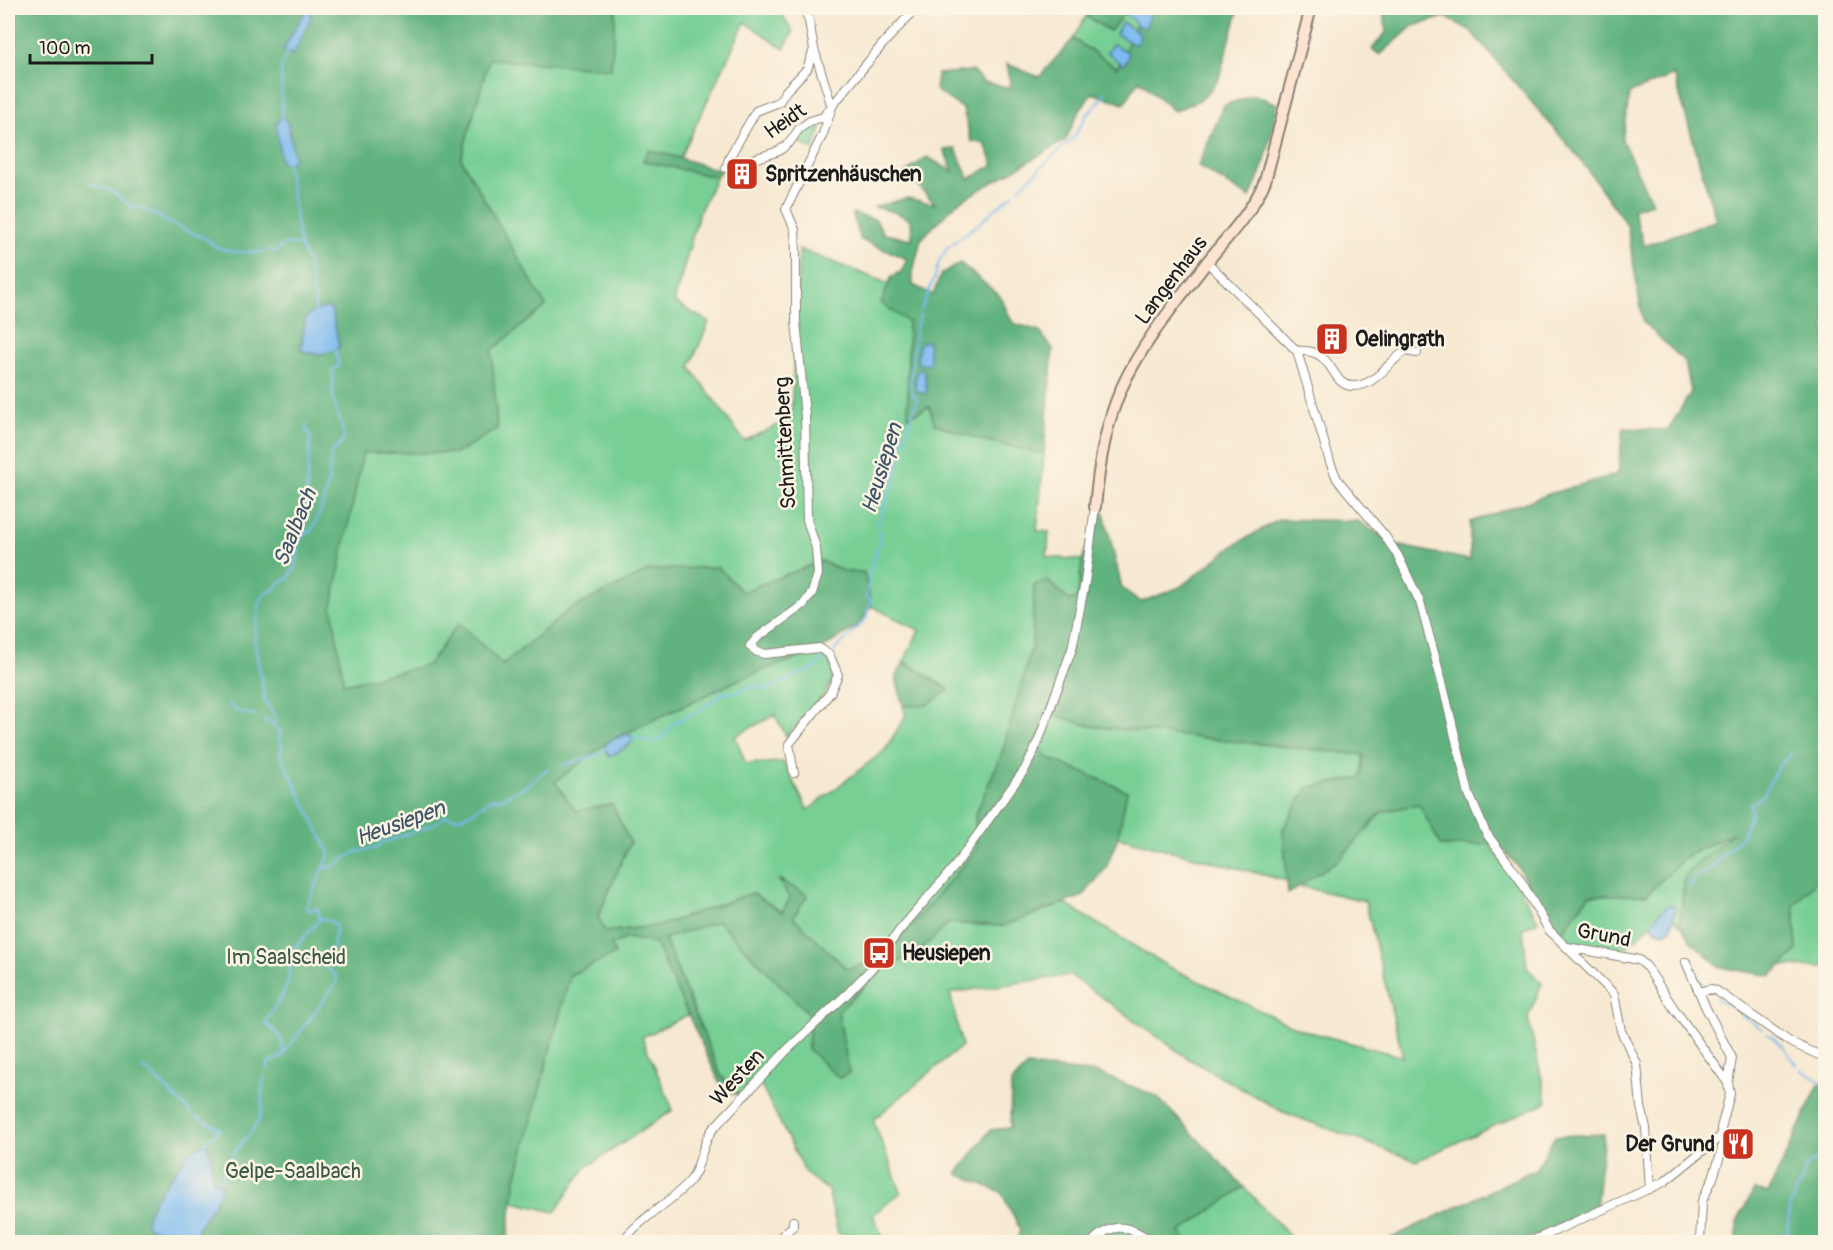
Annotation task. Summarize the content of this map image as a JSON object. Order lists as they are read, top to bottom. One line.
{"streets":{"street":["Heidt","Langenhaus","Schmittenberg","Grund","Westen"]},"crossings":[["Heidt","Schmittenberg"],["Langenhaus","Westen"]],"water":["Heusiepen","Saalbach"],"parks":["Im Saalscheid","Gelpe-Saalbach"],"places":{"building":["Spritzenhäuschen","Oelingrath"],"bus stop":["Heusiepen"],"restaurant":["Der Grund"]},"scale_bar":"100 m"}
